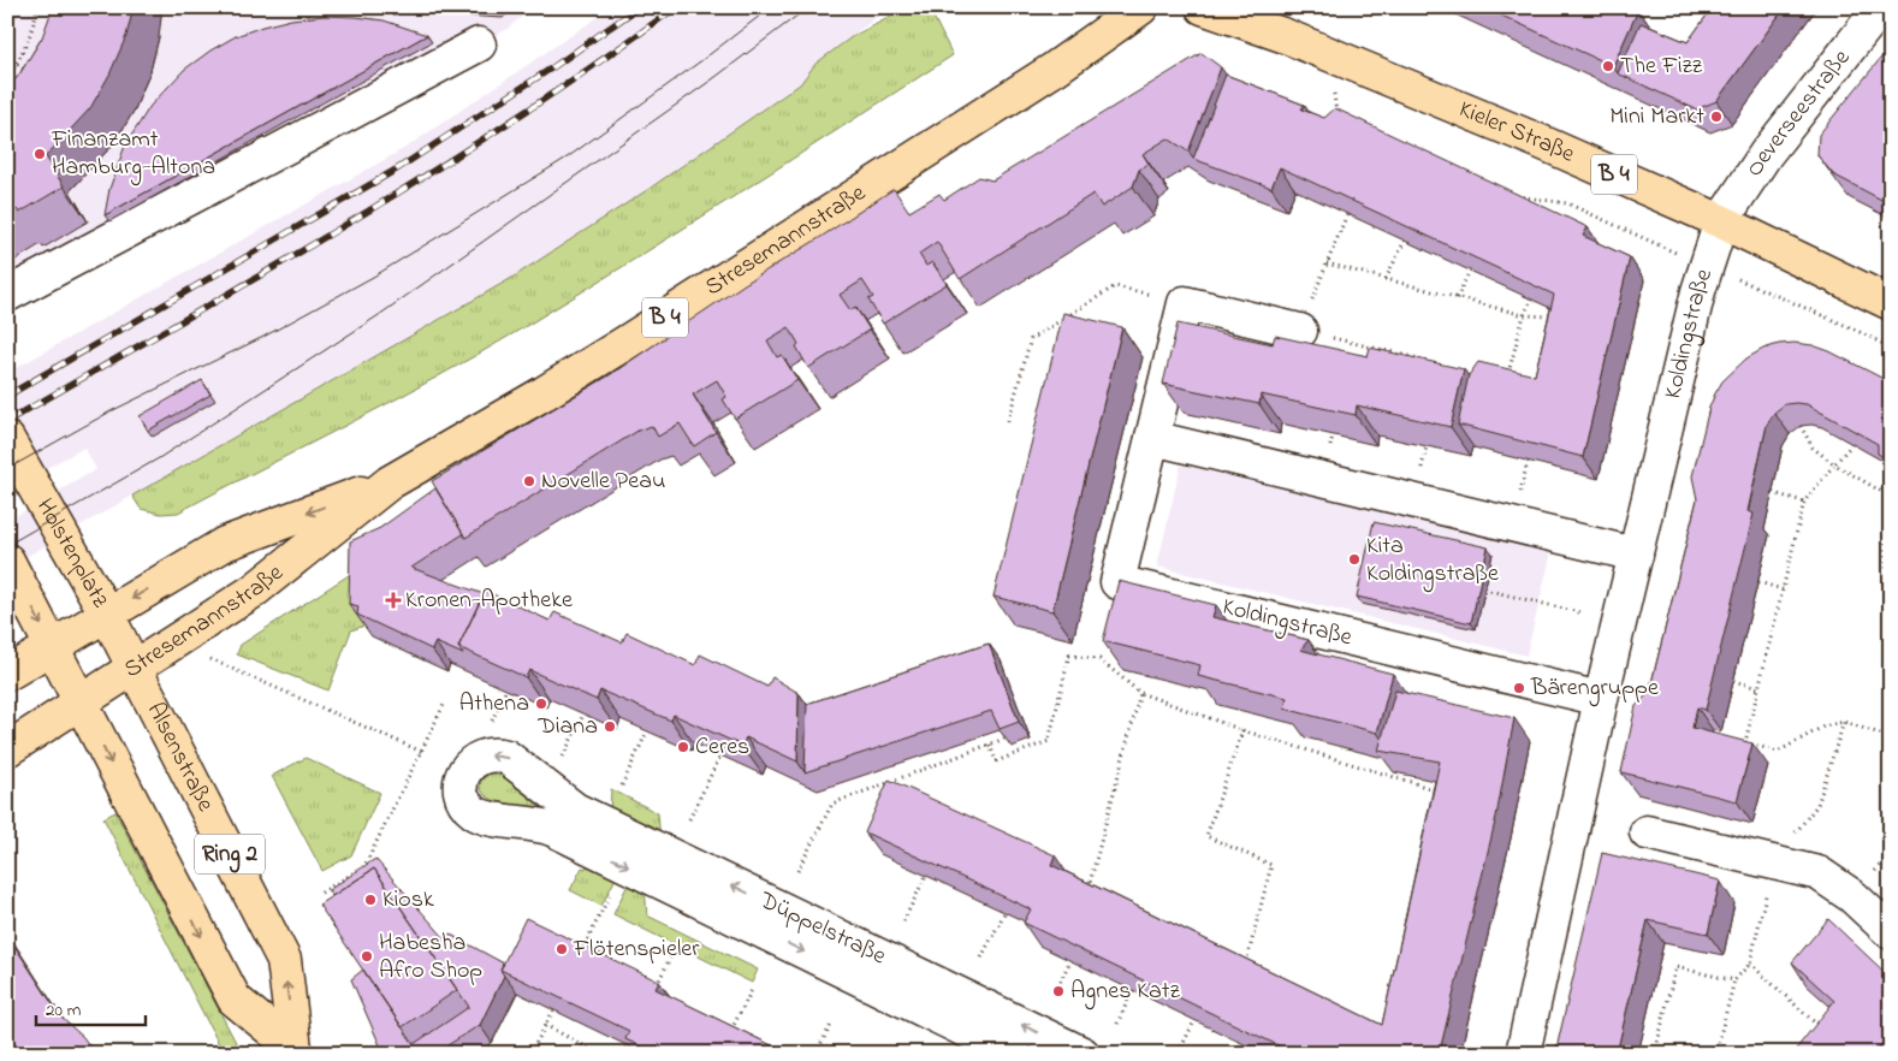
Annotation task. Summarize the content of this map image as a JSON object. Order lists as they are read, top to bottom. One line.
{"streets":{"main road":["Kieler Straße","B 4","Stresemannstraße","Holstenplatz","Alsenstraße","Ring 2"],"street":["Oeverseestraße","Koldingstraße","Düppelstraße"]},"crossings":[["Oeverseestraße","Kieler Straße"],["Oeverseestraße","Koldingstraße"],["Kieler Straße","Koldingstraße"],["Stresemannstraße","Holstenplatz"],["Stresemannstraße","Alsenstraße"],["Stresemannstraße","Ring 2"],["Holstenplatz","Alsenstraße"],["Alsenstraße","Ring 2"]],"places":{"other":["The Fizz","Mini Markt","Finanzamt Hamburg-Altona","Novelle Peau","Kita Koldingstraße","Bärengruppe","Athena","Diana","Ceres","Kiosk","Flötenspieler","Habesha Afro Shop","Agnes Katz"],"health":["Kronen-Apotheke"]},"scale_bar":"20 m"}
